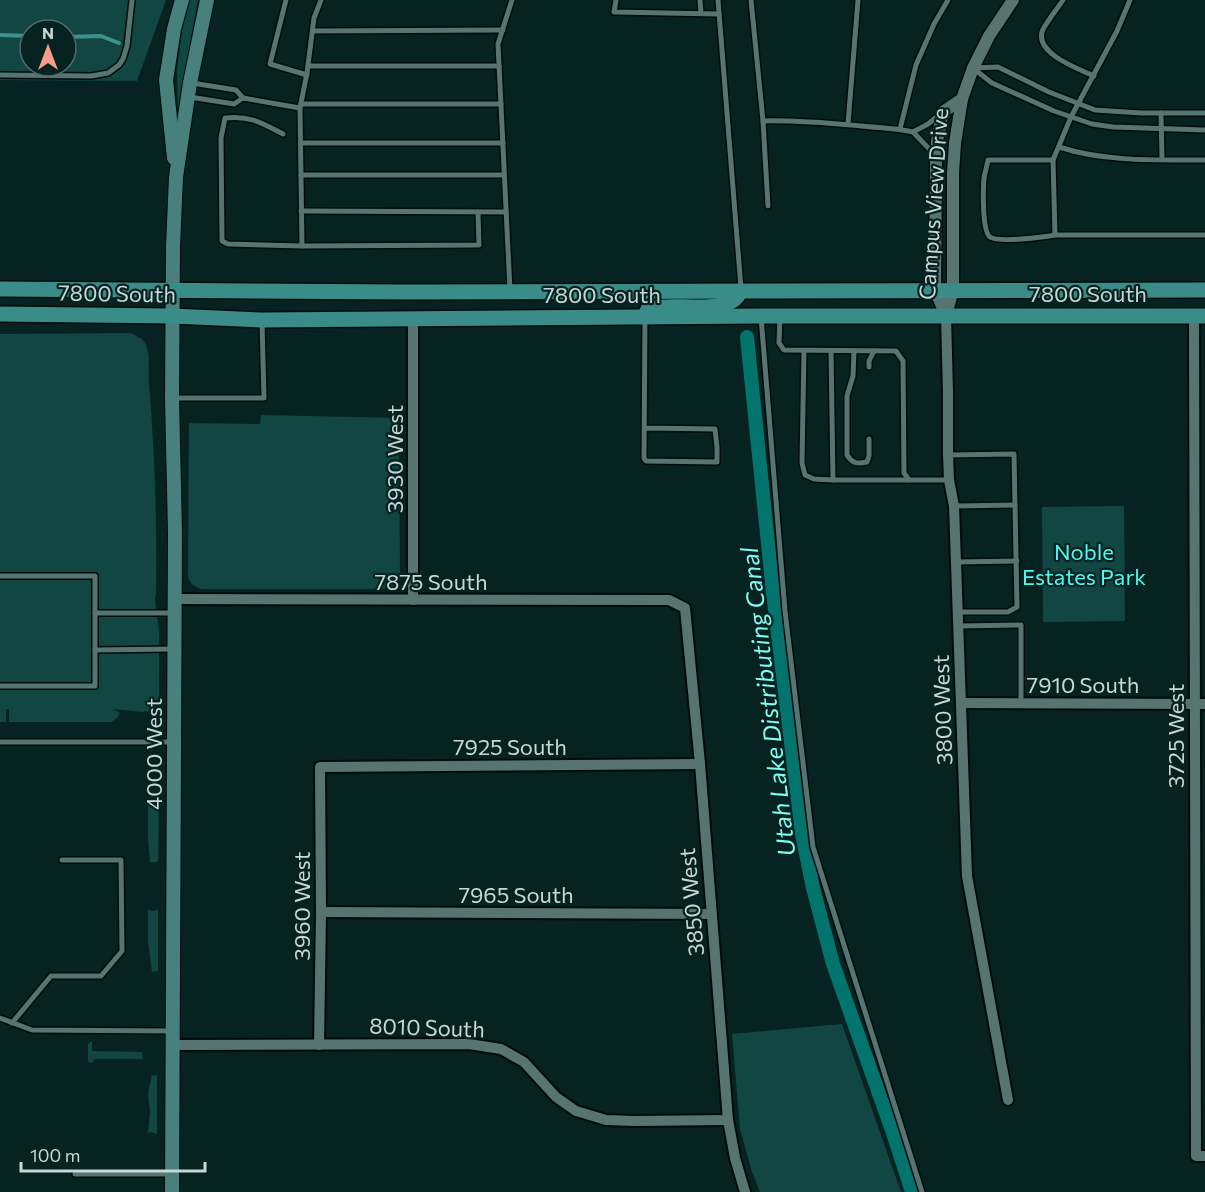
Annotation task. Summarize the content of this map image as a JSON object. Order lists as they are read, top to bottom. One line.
{"streets":{"main road":["7800 South","4000 West"],"street":["Campus View Drive","3930 West","7875 South","7910 South","3800 West","3725 West","7925 South","7965 South","3850 West","3960 West","8010 South"]},"crossings":[["Campus View Drive","7800 South"],["Campus View Drive","3800 West"],["7800 South","3930 West"],["7800 South","3800 West"],["7800 South","3725 West"],["7800 South","4000 West"],["3930 West","7875 South"],["7875 South","4000 West"],["7875 South","3850 West"],["7910 South","3800 West"],["7910 South","3725 West"],["7925 South","3850 West"],["7925 South","3960 West"],["4000 West","8010 South"],["7965 South","3850 West"],["7965 South","3960 West"],["3850 West","8010 South"],["3960 West","8010 South"]],"water":["Utah Lake Distributing Canal"],"parks":["Noble Estates Park"],"scale_bar":"100 m","north":"top"}
